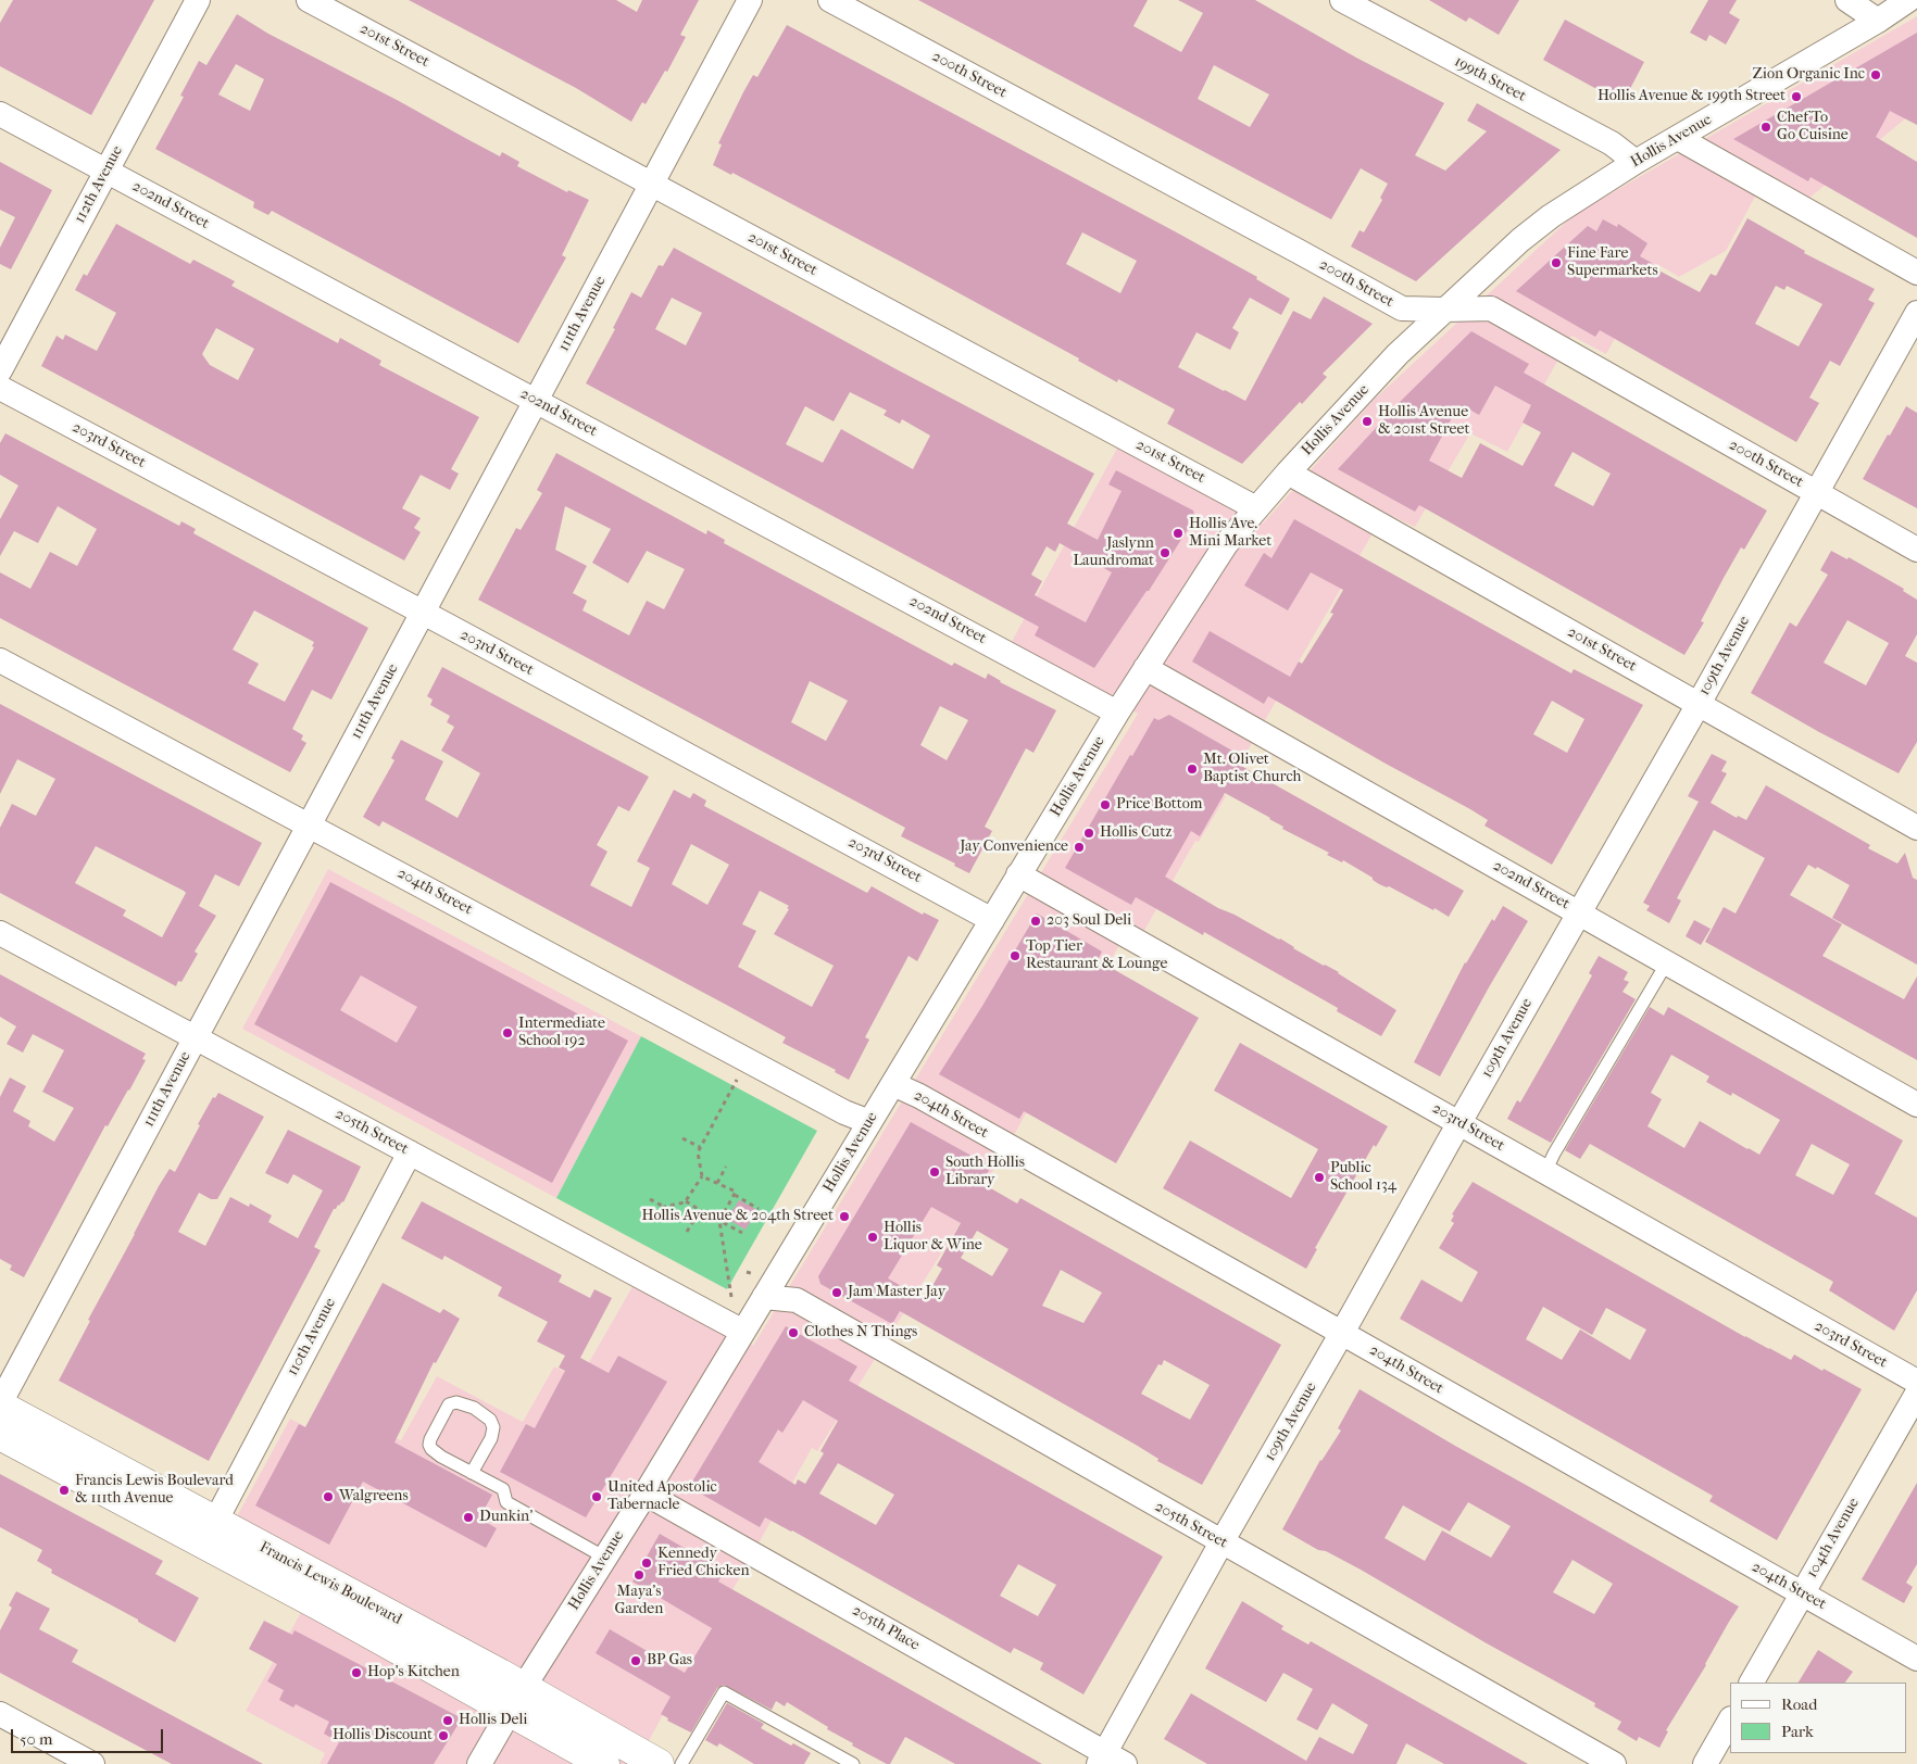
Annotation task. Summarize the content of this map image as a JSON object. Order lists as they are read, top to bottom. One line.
{"streets":{"main road":["Francis Lewis Boulevard"],"street":["201st Street","200th Street","199th Street","Hollis Avenue","112th Avenue","202nd Street","111th Avenue","203rd Street","109th Avenue","204th Street","205th Street","110th Avenue","104th Avenue","205th Place"]},"crossings":[["201st Street","Hollis Avenue"],["201st Street","111th Avenue"],["201st Street","109th Avenue"],["200th Street","Hollis Avenue"],["200th Street","109th Avenue"],["199th Street","Hollis Avenue"],["Hollis Avenue","202nd Street"],["Hollis Avenue","203rd Street"],["Hollis Avenue","204th Street"],["Hollis Avenue","205th Street"],["Hollis Avenue","Francis Lewis Boulevard"],["Hollis Avenue","205th Place"],["112th Avenue","202nd Street"],["202nd Street","111th Avenue"],["202nd Street","109th Avenue"],["111th Avenue","203rd Street"],["111th Avenue","204th Street"],["111th Avenue","205th Street"],["111th Avenue","Francis Lewis Boulevard"],["203rd Street","109th Avenue"],["109th Avenue","204th Street"],["109th Avenue","205th Street"],["109th Avenue","205th Place"],["204th Street","104th Avenue"],["205th Street","110th Avenue"],["110th Avenue","Francis Lewis Boulevard"]],"places":["Zion Organic Inc","Hollis Avenue & 199th Street","Chef To Go Cuisine","Fine Fare Supermarkets","Hollis Avenue & 201st Street","Hollis Ave. Mini Market","Jaslynn Laundromat","Mt. Olivet Baptist Church","Price Bottom","Hollis Cutz","Jay Convenience","203 Soul Deli","Top Tier Restaurant & Lounge","Intermediate School 192","South Hollis Library","Public School 134","Hollis Avenue & 204th Street","Hollis Liquor & Wine","Jam Master Jay","Clothes N Things","Francis Lewis Boulevard & 111th Avenue","Walgreens","United Apostolic Tabernacle","Dunkin'","Kennedy Fried Chicken","Maya's Garden","BP Gas","Hop's Kitchen","Hollis Deli","Hollis Discount"],"legend":["Road","Park"],"scale_bar":"50 m"}
